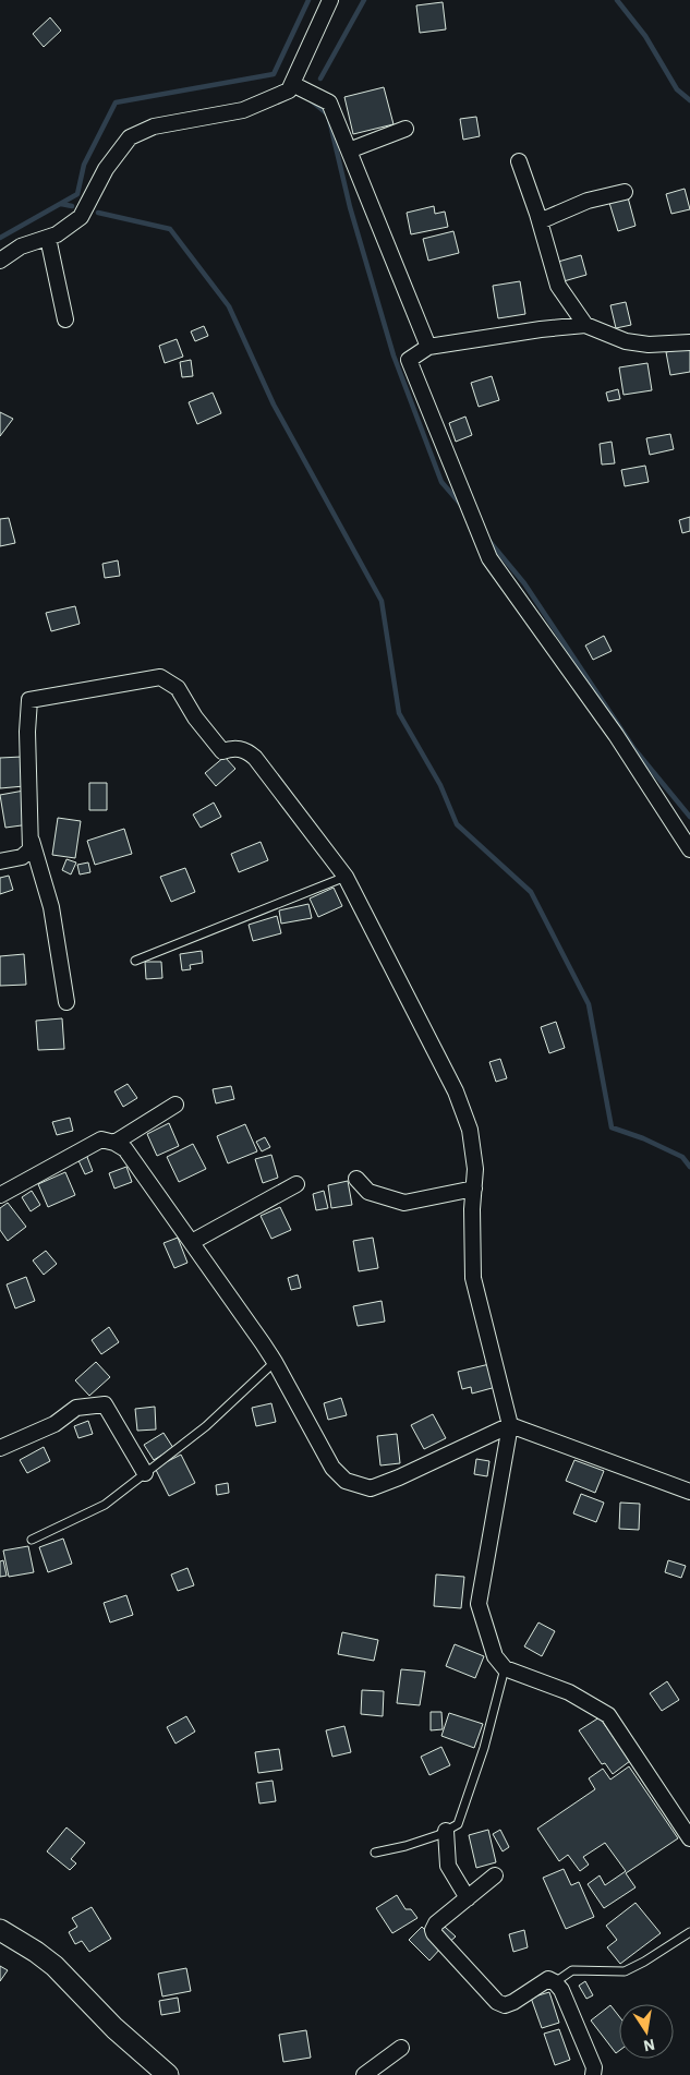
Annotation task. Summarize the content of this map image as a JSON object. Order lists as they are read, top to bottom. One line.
{"north":"bottom"}
